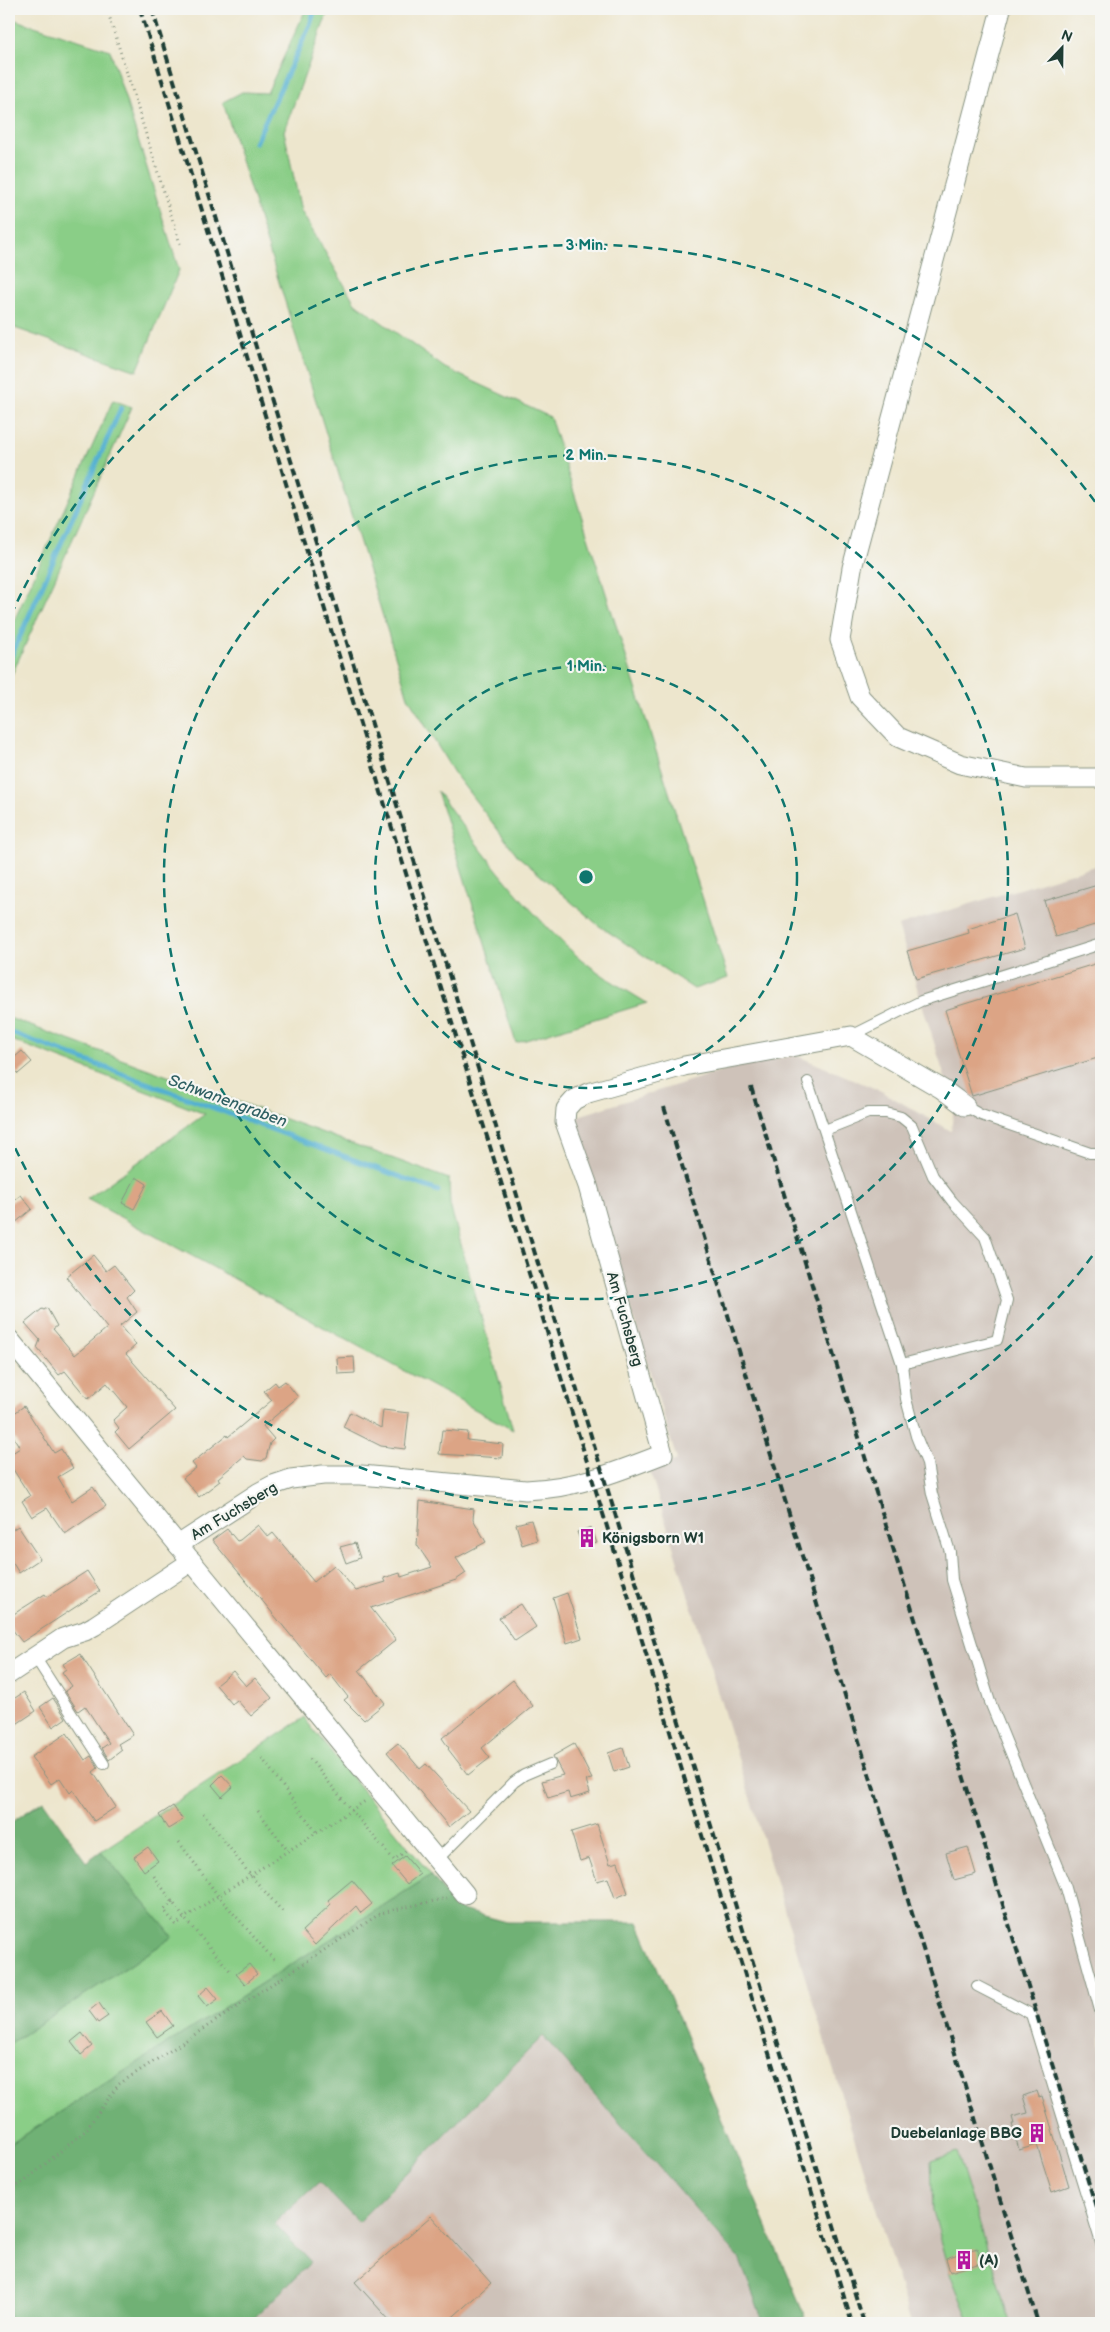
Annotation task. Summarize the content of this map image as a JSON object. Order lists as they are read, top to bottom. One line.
{"streets":{"street":["Am Fuchsberg"]},"water":["Schwanengraben"],"places":{"building":["Königsborn W1","Duebelanlage BBG","(A)"]},"north":"top","rings":["3 Min.","2 Min.","1 Min."]}
